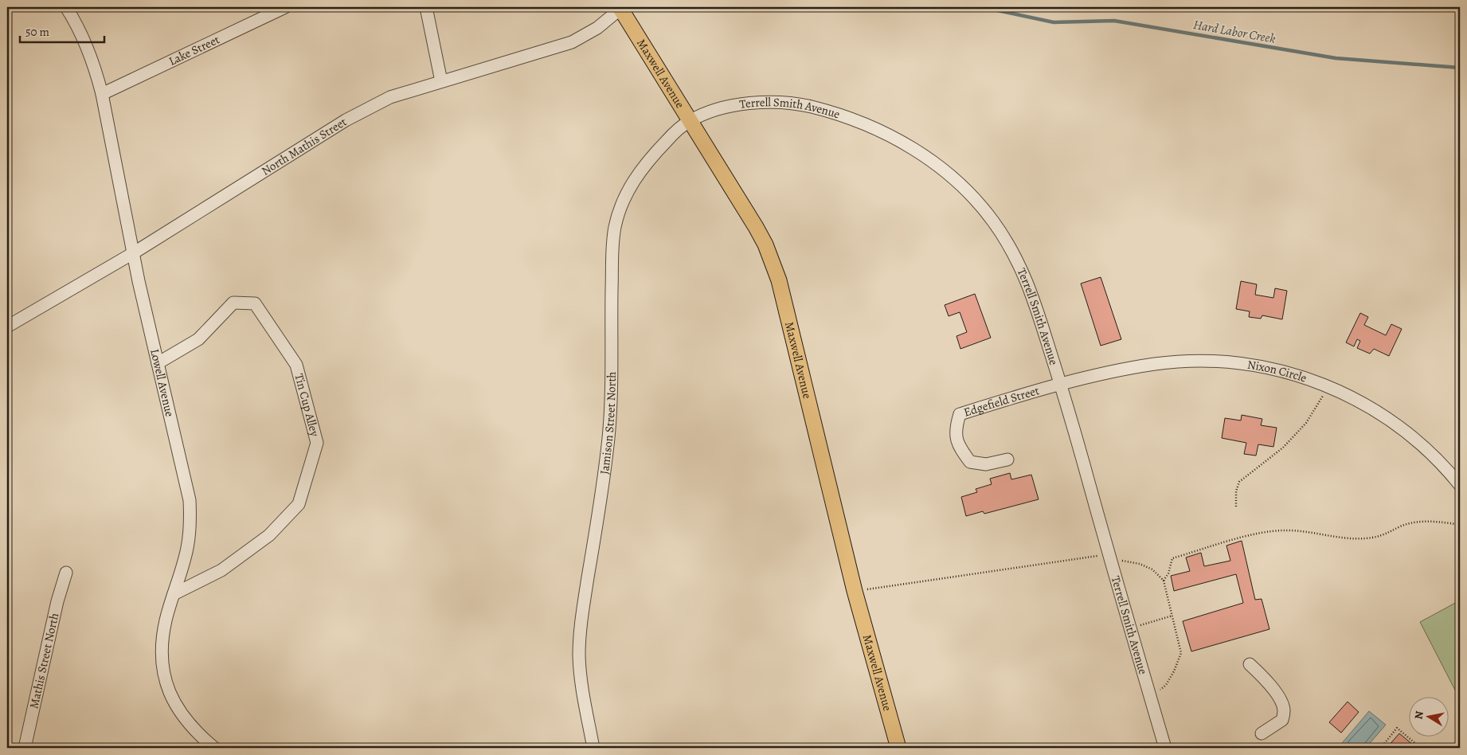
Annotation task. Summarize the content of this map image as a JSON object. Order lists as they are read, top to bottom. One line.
{"streets":{"main road":["Maxwell Avenue"],"street":["Lake Street","Terrell Smith Avenue","North Mathis Street","Nixon Circle","Lowell Avenue","Edgefield Street","Tin Cup Alley","Jamison Street North","Mathis Street North"]},"crossings":[["Lake Street","Lowell Avenue"],["Maxwell Avenue","Terrell Smith Avenue"],["Maxwell Avenue","North Mathis Street"],["Maxwell Avenue","Jamison Street North"],["Terrell Smith Avenue","Nixon Circle"],["Terrell Smith Avenue","Edgefield Street"],["Terrell Smith Avenue","Jamison Street North"],["North Mathis Street","Lowell Avenue"],["Nixon Circle","Edgefield Street"],["Lowell Avenue","Tin Cup Alley"]],"water":["Hard Labor Creek"],"scale_bar":"50 m","north":"left"}
